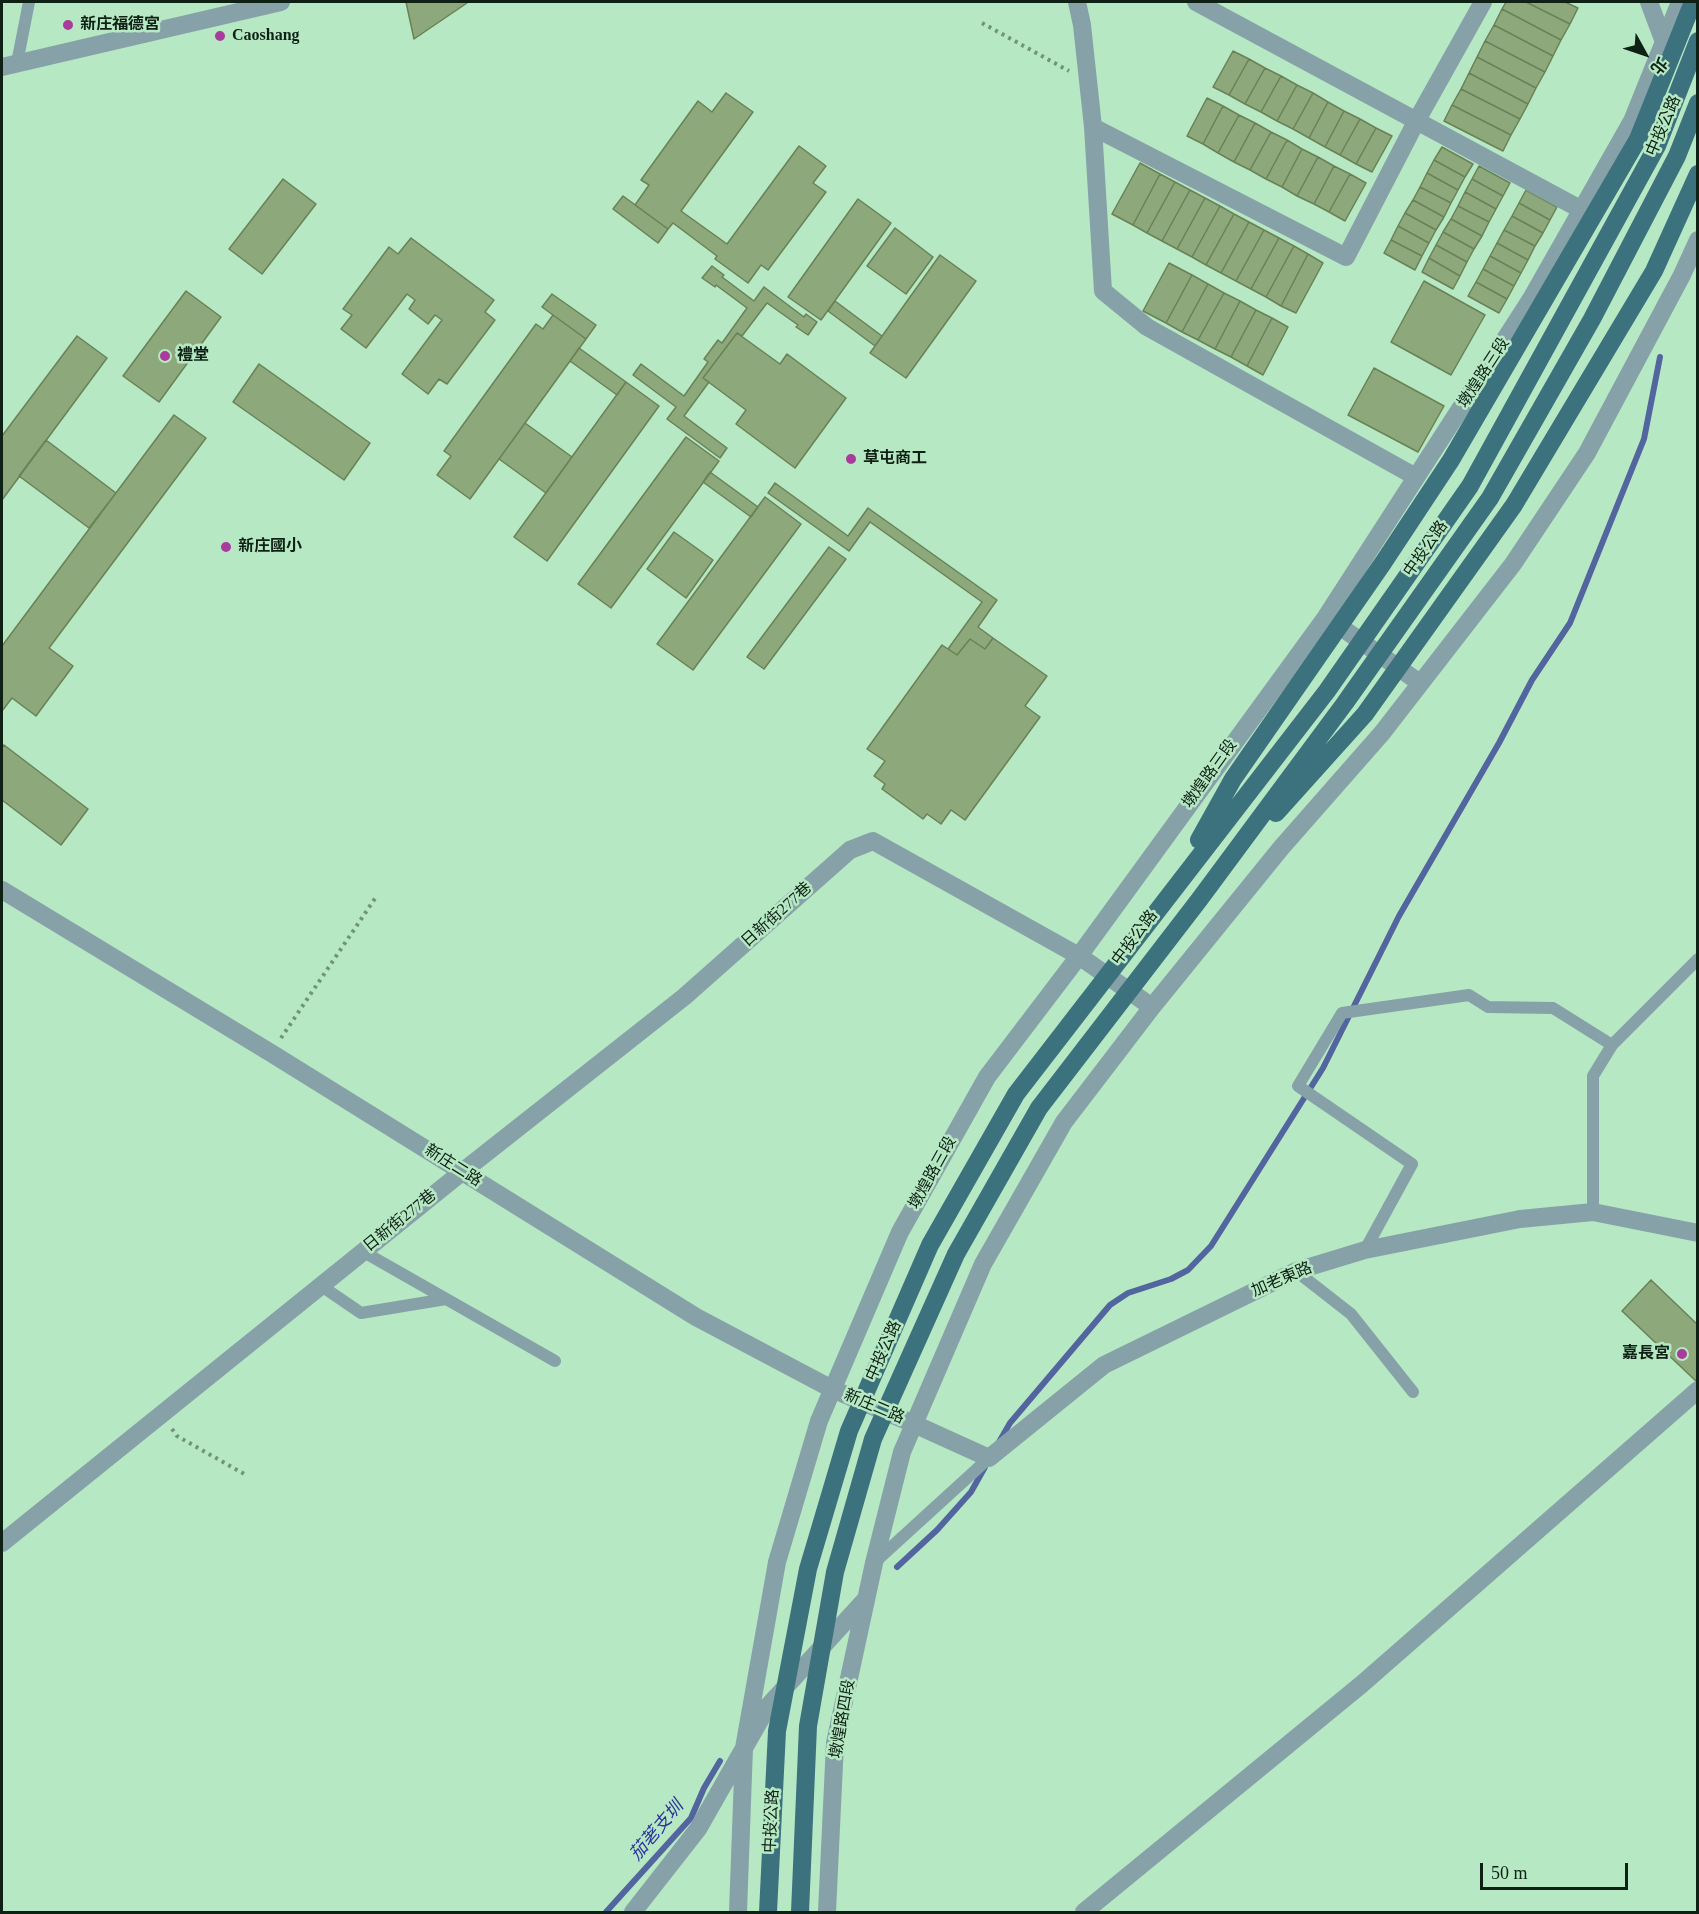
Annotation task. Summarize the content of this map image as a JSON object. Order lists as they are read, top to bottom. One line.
{"streets":{"main road":["中投公路"],"street":["墩煌路三段","日新街277巷","新庄二路","加老東路","墩煌路四段"]},"crossings":[["墩煌路三段","日新街277巷"],["墩煌路三段","新庄二路"],["日新街277巷","新庄二路"]],"water":["茄荖支圳"],"places":["新庄福德宮","Caoshang","禮堂","草屯商工","新庄國小","嘉長宮"],"scale_bar":"50 m","north":"bottom right"}
